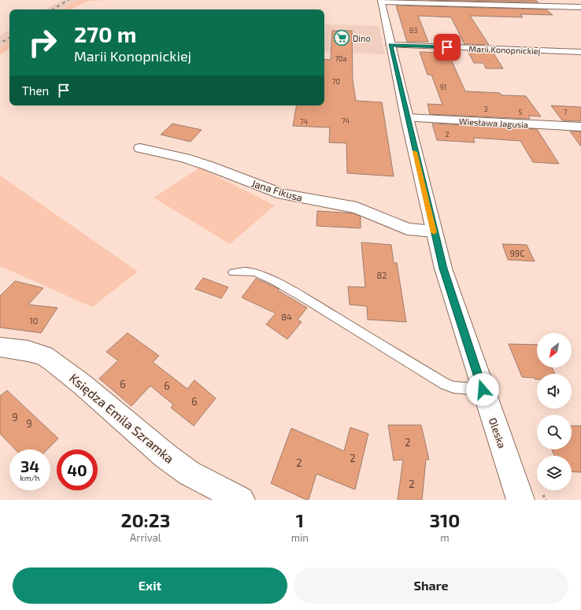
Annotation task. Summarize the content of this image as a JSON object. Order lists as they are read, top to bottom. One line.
{"streets":{"street":["Marii Konopnickiej","Wiesława Jagusia","Jana Fikusa","Księdza Emila Szramka","Oleska"]},"crossings":[["Marii Konopnickiej","Oleska"],["Wiesława Jagusia","Oleska"],["Jana Fikusa","Oleska"]],"places":{"supermarket":["Dino"]},"house_numbers":["83","70a","70","91","3","5","7","74","74","2","99C","82","84","10","6","6","6","9","9","2","2","2","2"],"north":"bottom left","page":{"turn":["270 m","Marii Konopnickiej"],"then":"Then","speed":"34 km/h","limit":"40","eta":["20:23","Arrival","1","min","310","m"],"buttons":["Exit","Share"]}}
